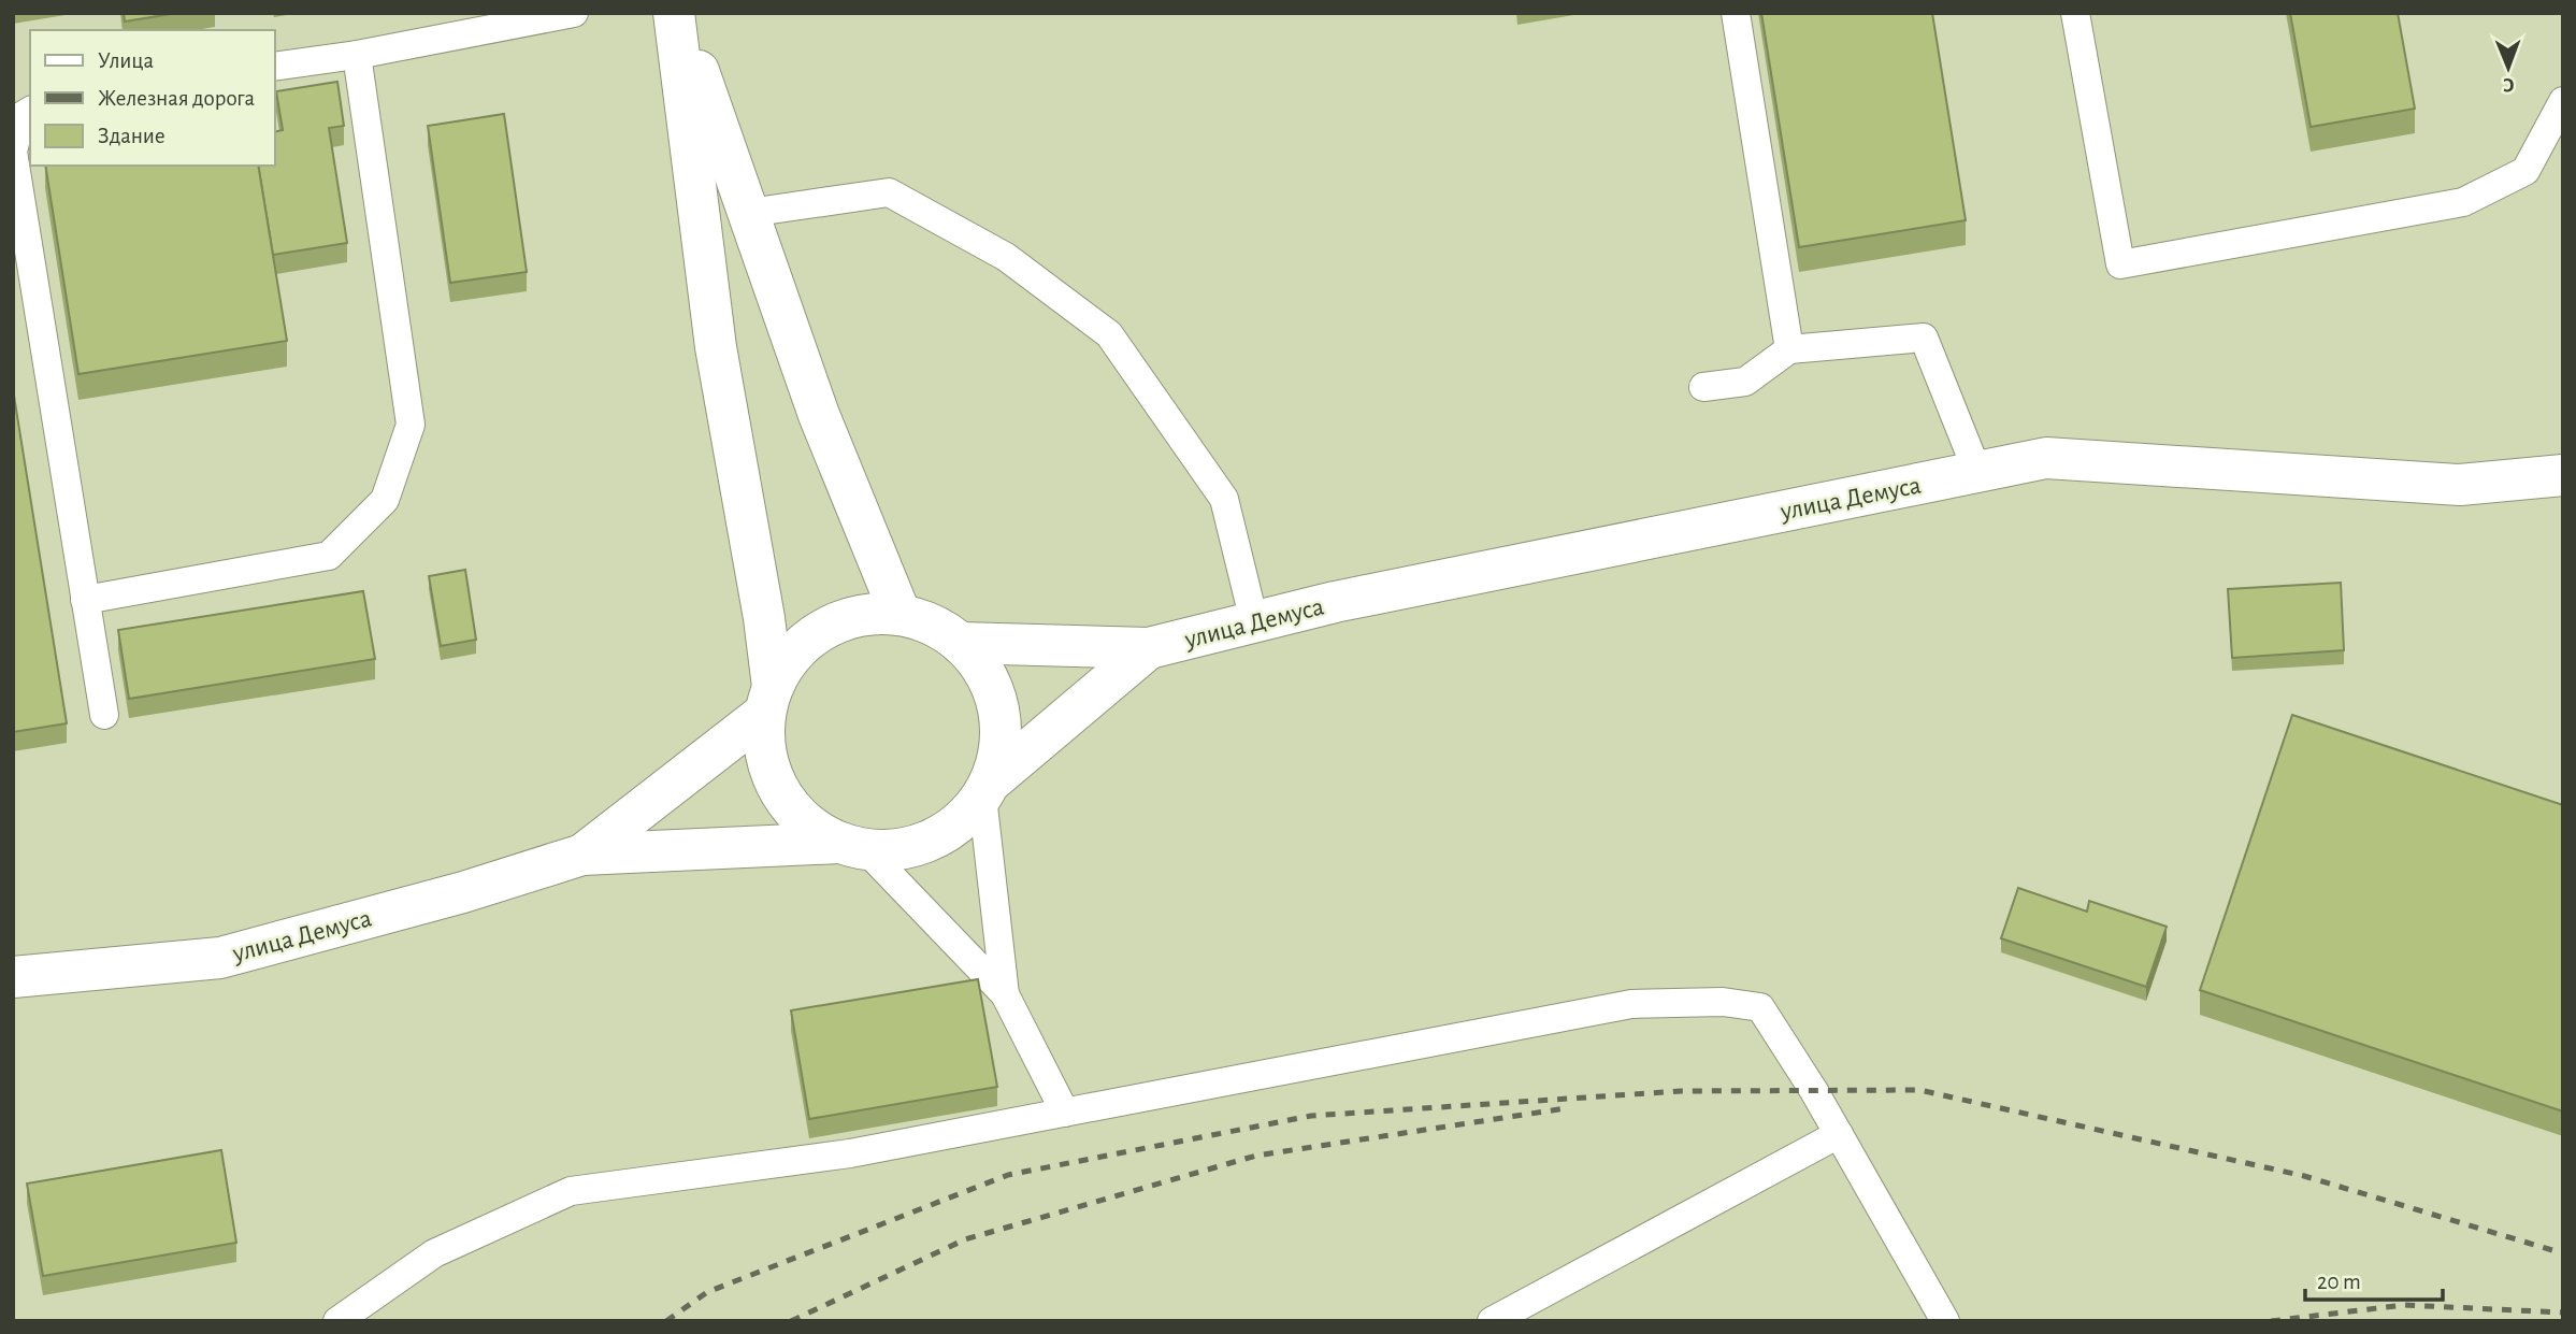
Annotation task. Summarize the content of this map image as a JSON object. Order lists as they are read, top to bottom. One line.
{"streets":{"street":["улица Демуса"]},"legend":["Улица","Железная дорога","Здание"],"scale_bar":"20 m","north":"bottom"}
